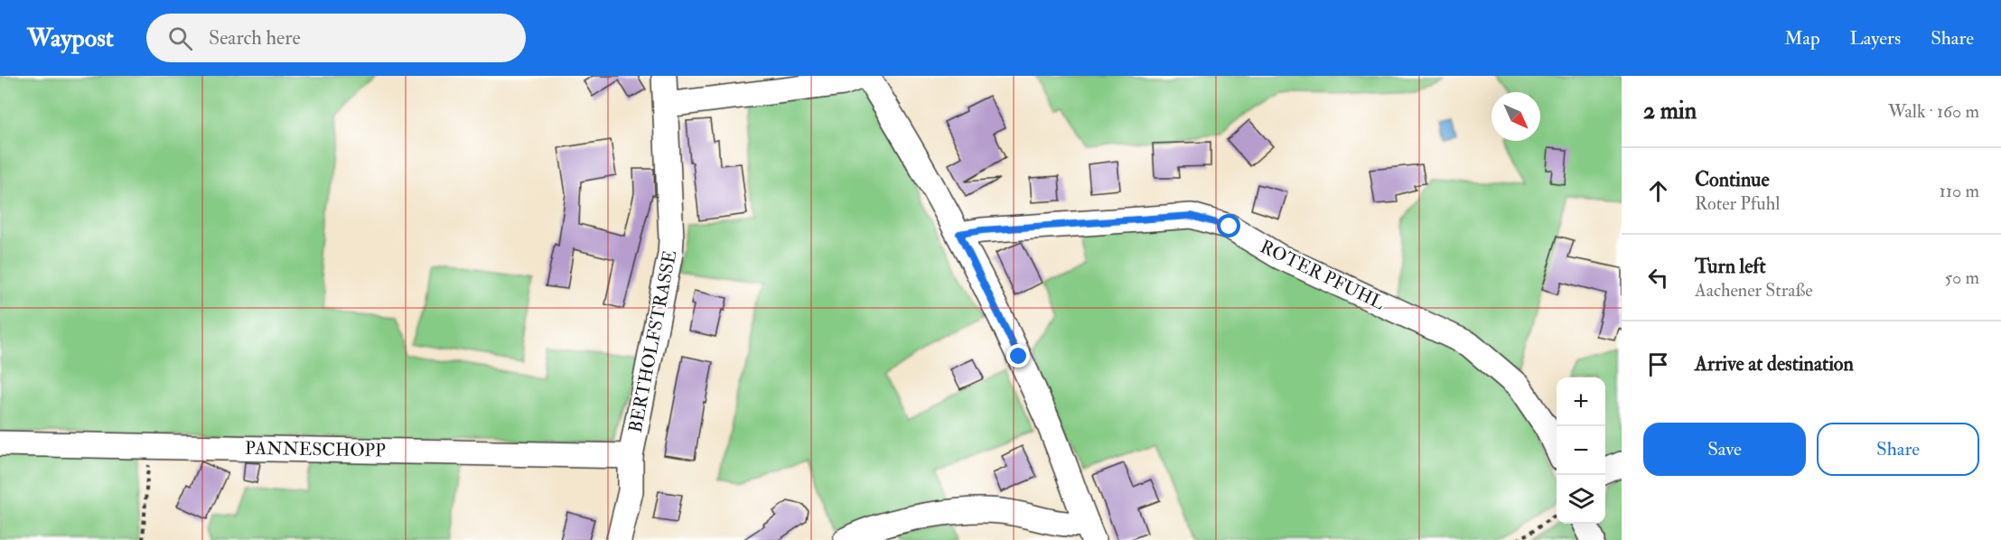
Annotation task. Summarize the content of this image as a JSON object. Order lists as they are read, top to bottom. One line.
{"streets":{"street":["ROTER PFUHL","BERTHOLFSTRASSE","PANNESCHOPP"]},"crossings":[["BERTHOLFSTRASSE","PANNESCHOPP"]],"north":"bottom right","page":{"header":"Waypost","search":"Search here","nav":["Map","Layers","Share"],"heading":["2 min","Walk · 160 m"],"list":[["Continue","Roter Pfuhl","110 m"],["Turn left","Aachener Straße","50 m"],"Arrive at destination"],"map_buttons":["+","−"],"buttons":["Save","Share"]}}
